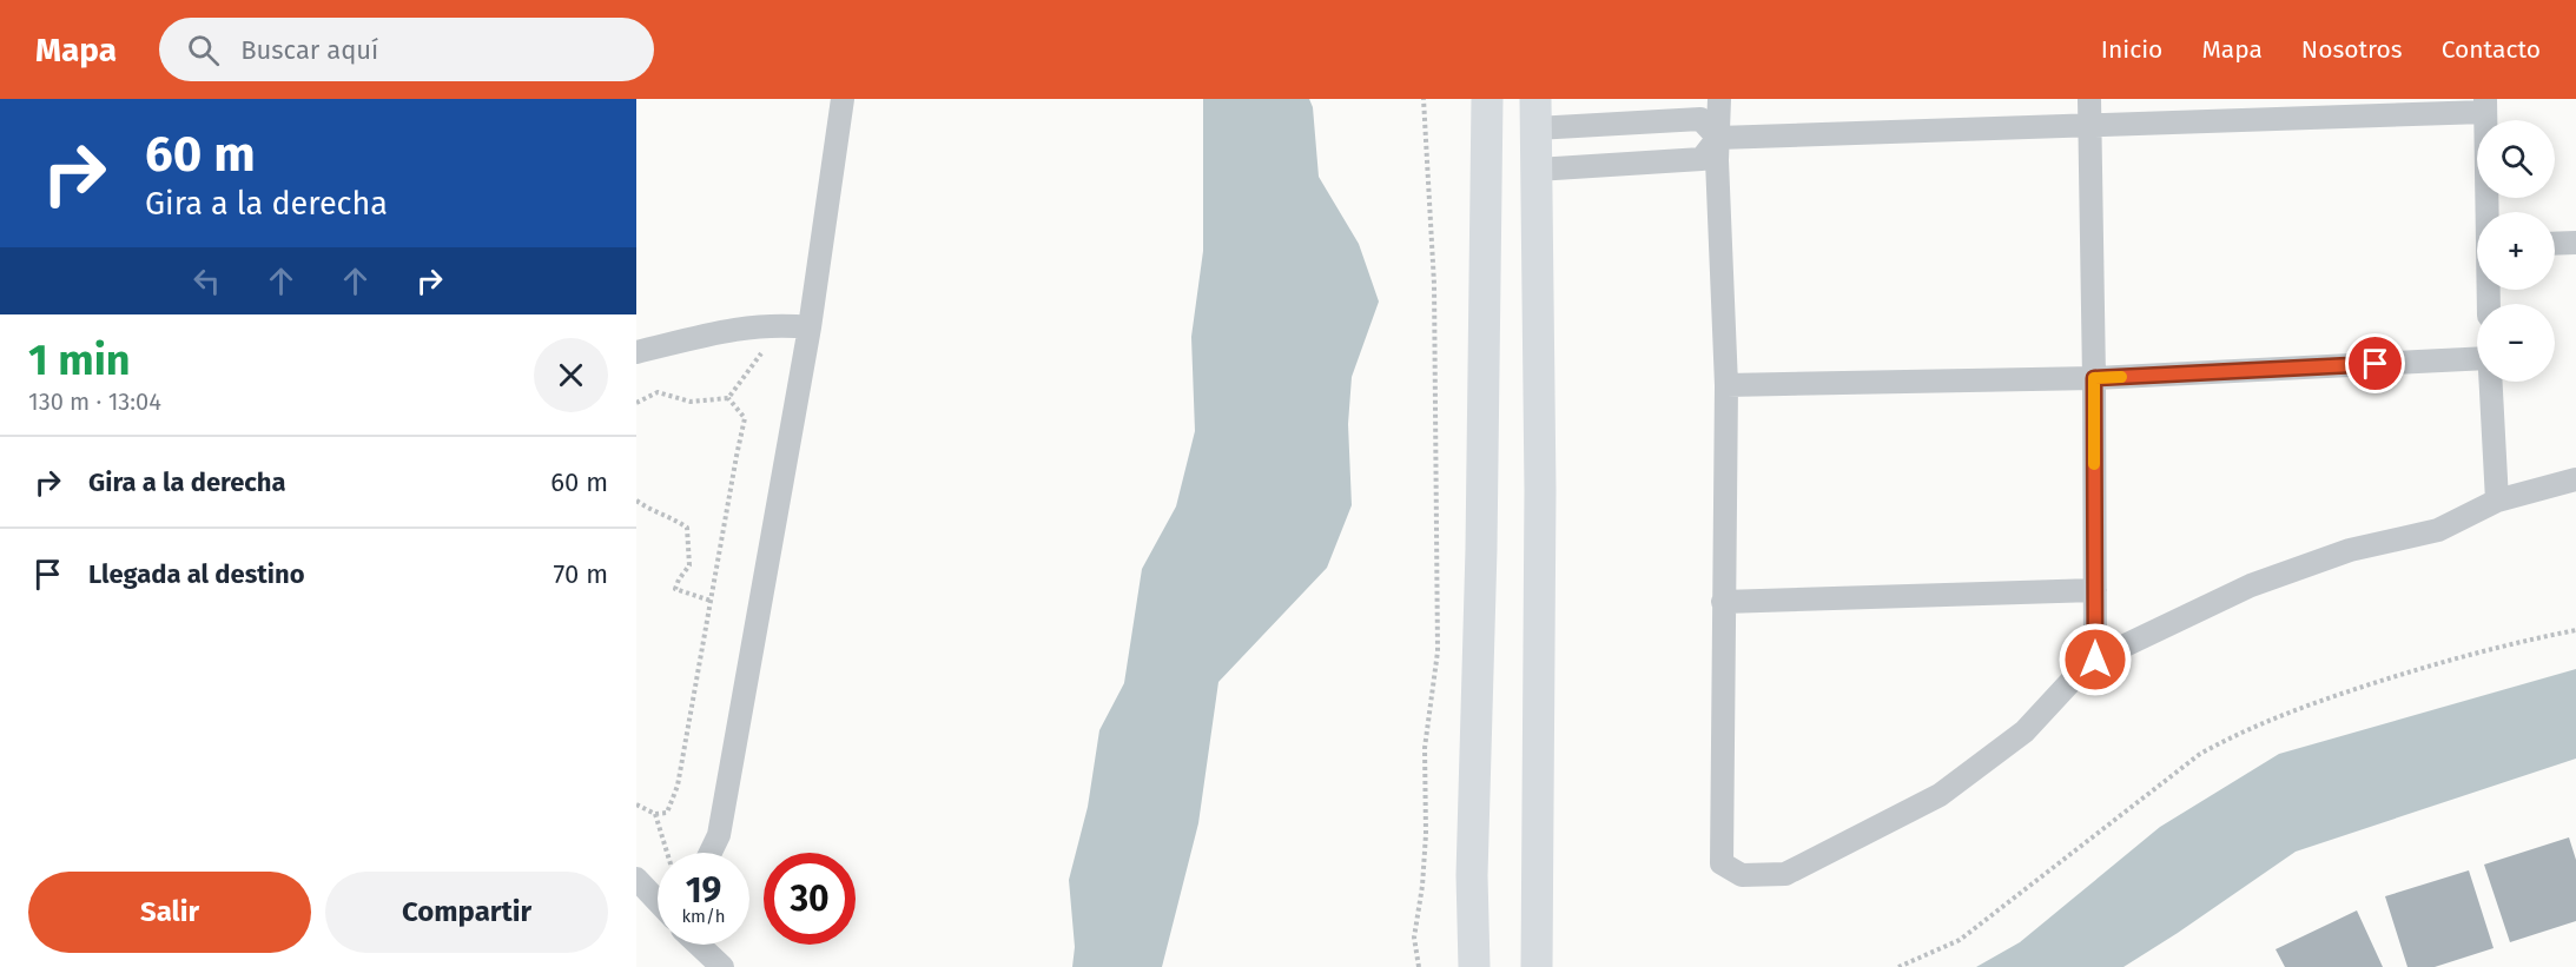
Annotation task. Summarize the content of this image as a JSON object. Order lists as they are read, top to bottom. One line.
{"page":{"header":"Mapa","search":"Buscar aquí","nav":["Inicio","Mapa","Nosotros","Contacto"],"turn":["60 m","Gira a la derecha"],"map_buttons":["+","−"],"heading":["1 min","130 m · 13:04"],"list":[{"name":"Gira a la derecha","value":"60 m"},{"name":"Llegada al destino","value":"70 m"}],"speed":"19 km/h","limit":"30","buttons":["Salir","Compartir"]}}
